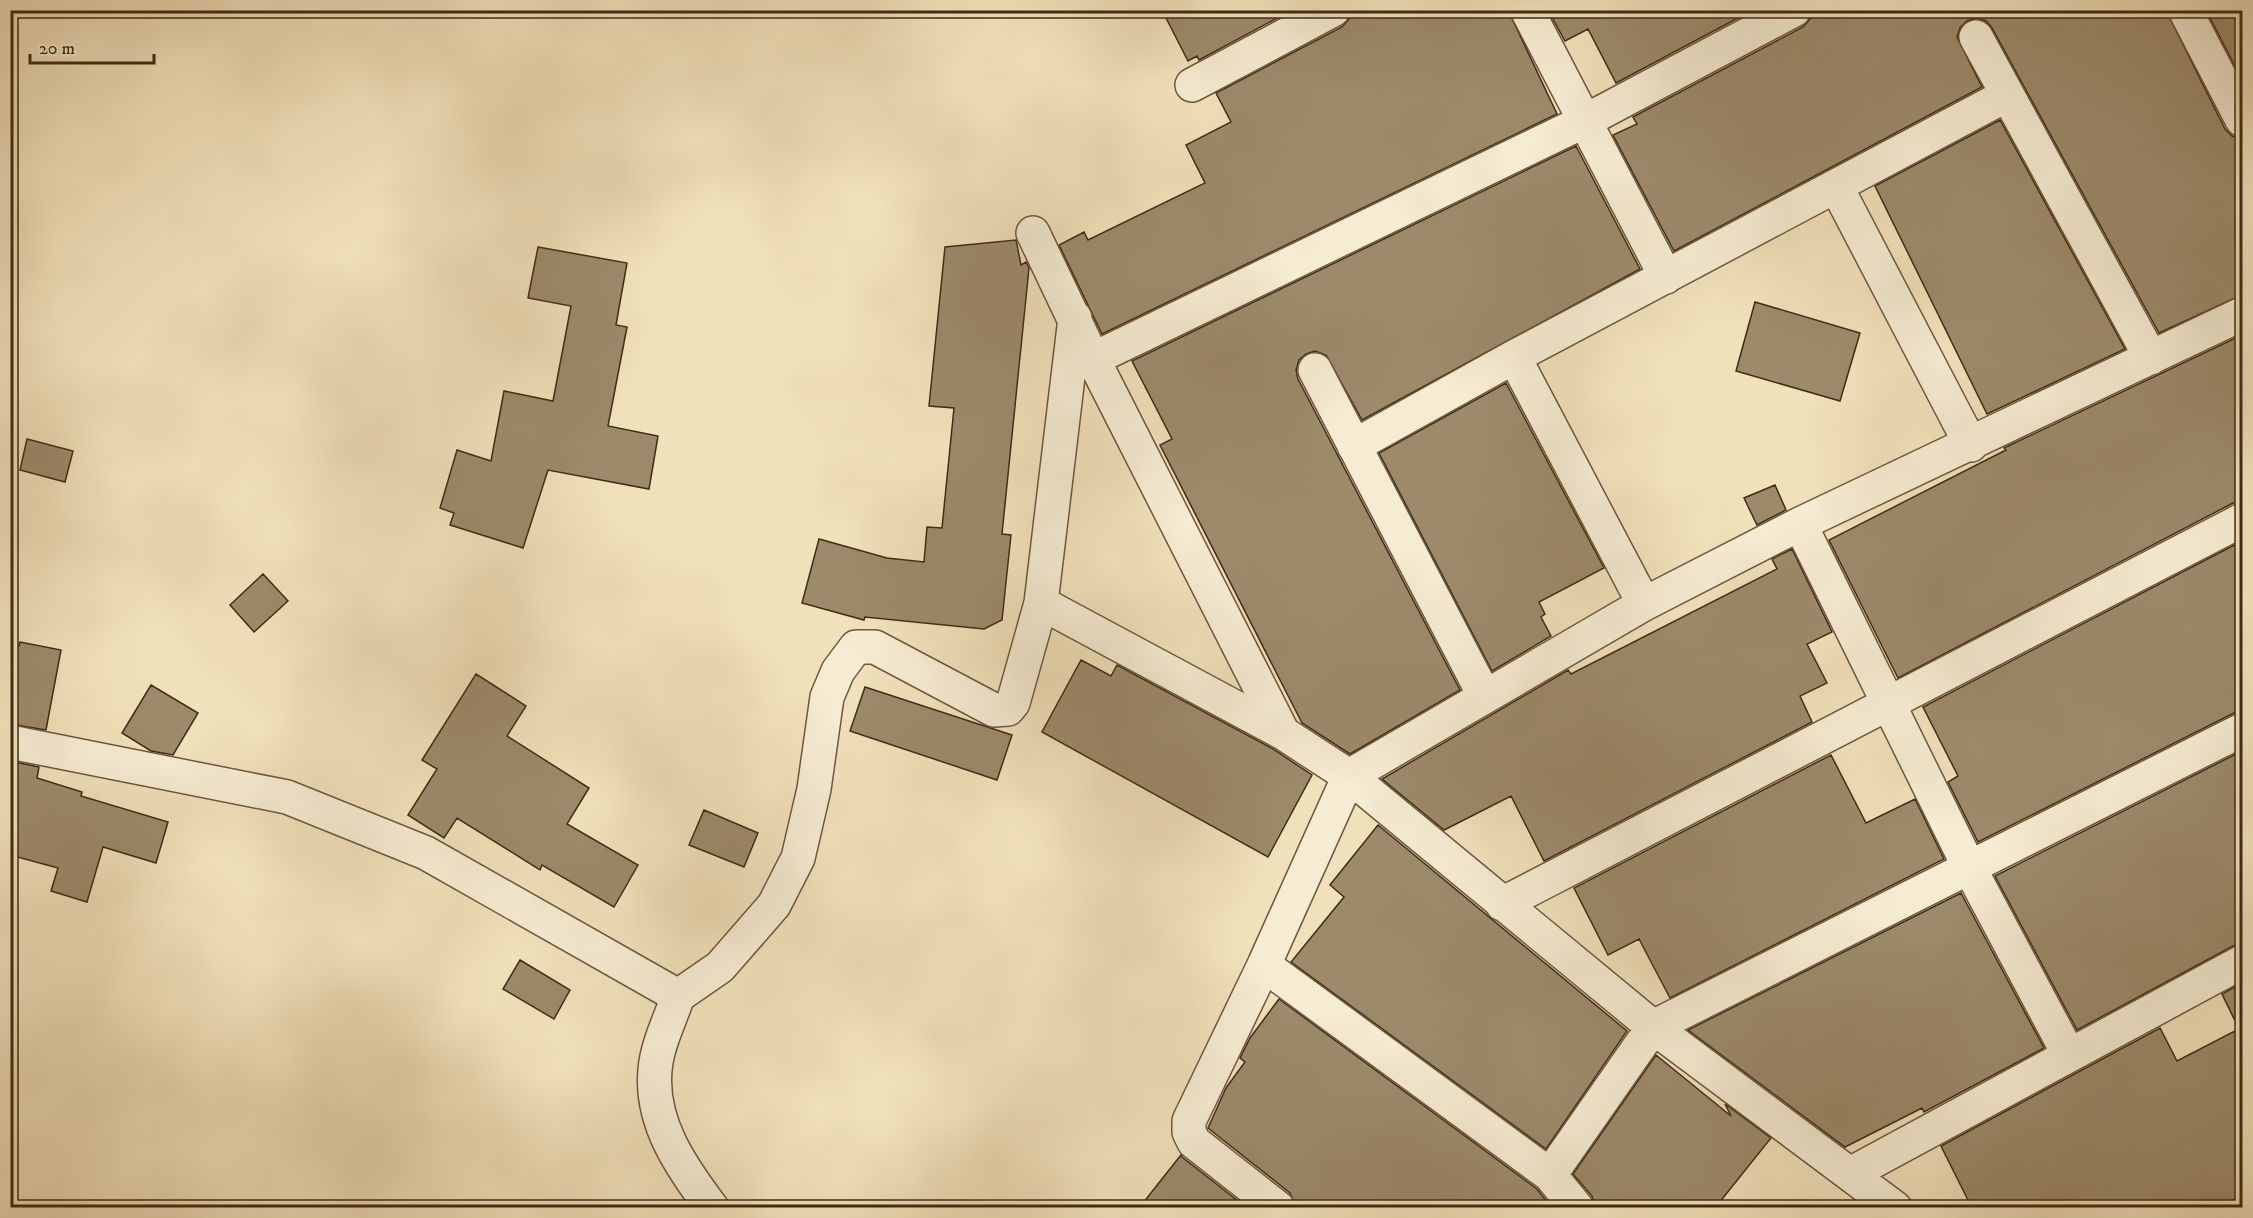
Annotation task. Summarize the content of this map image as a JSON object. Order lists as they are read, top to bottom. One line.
{"scale_bar":"20 m"}
